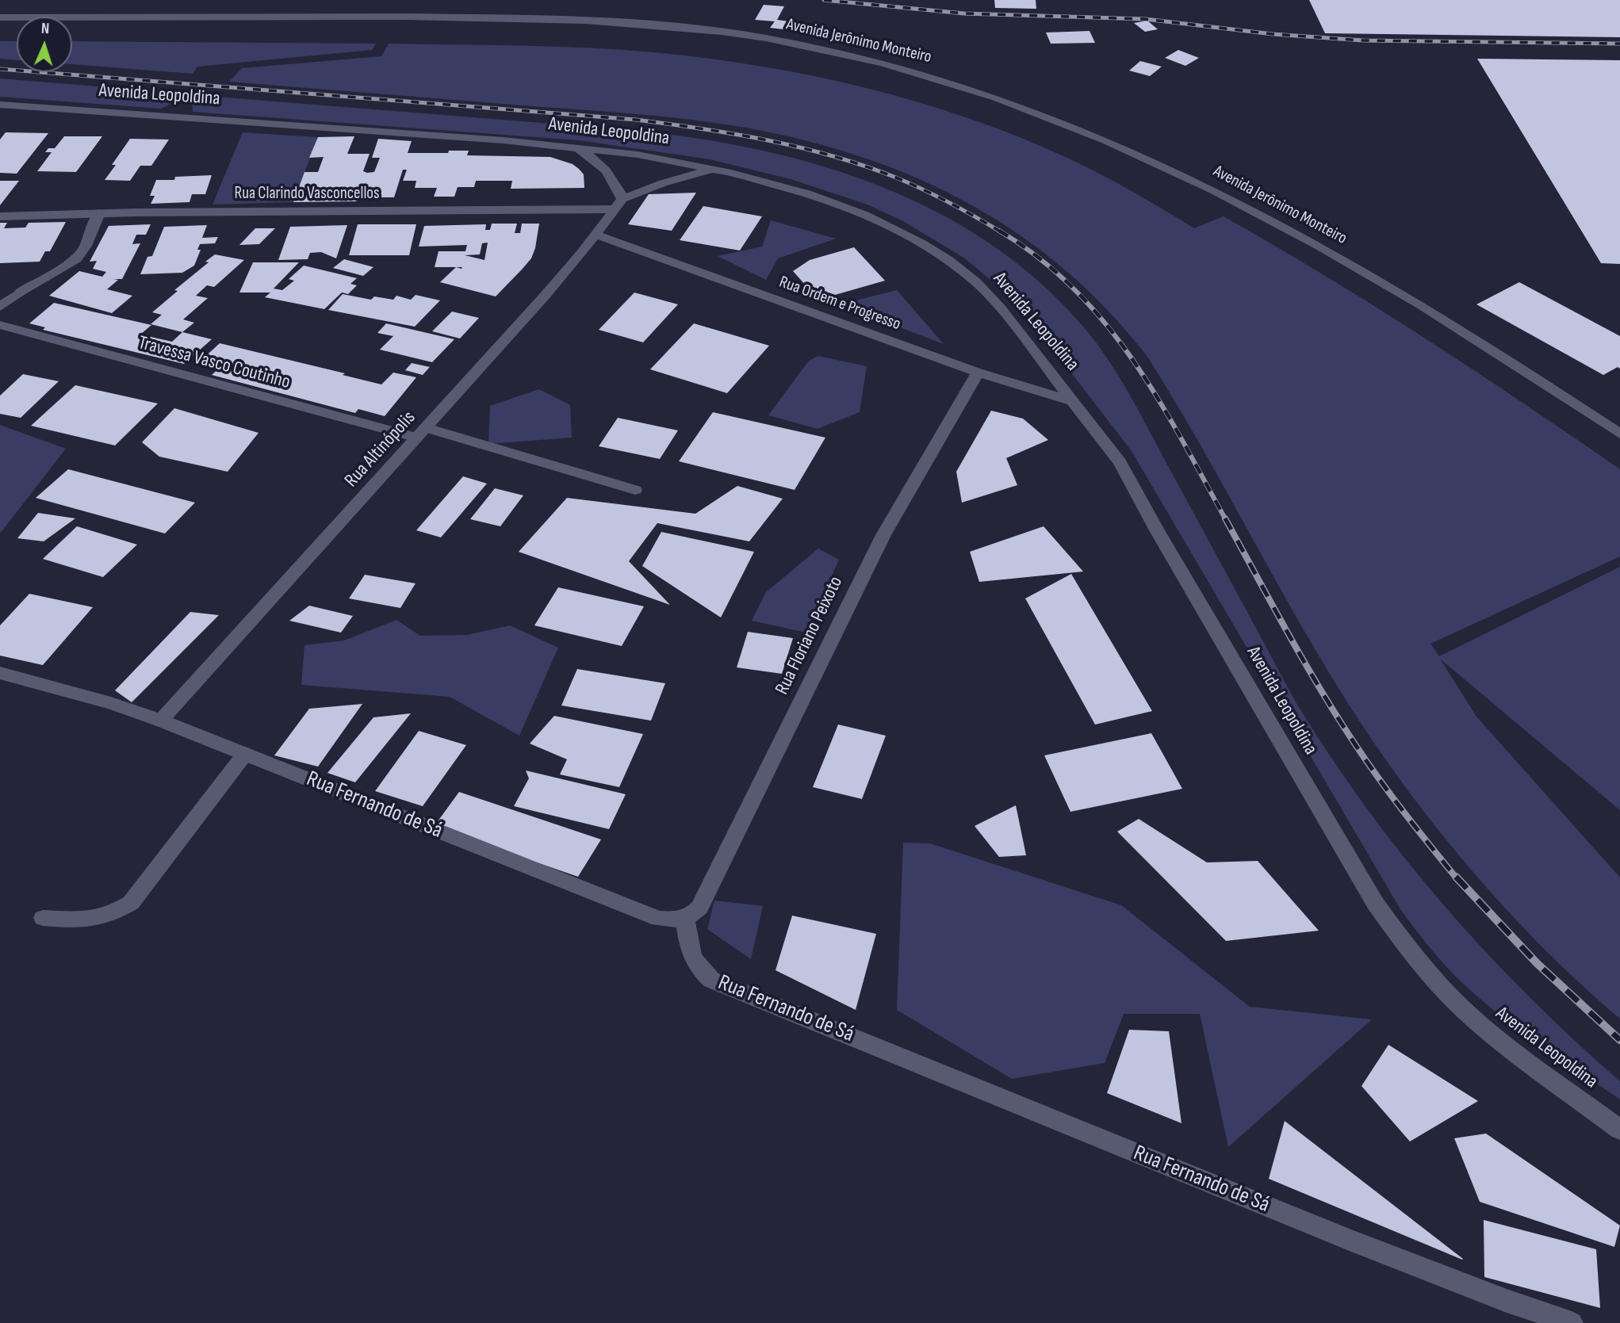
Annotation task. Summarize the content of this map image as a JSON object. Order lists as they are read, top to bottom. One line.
{"streets":{"street":["Avenida Jerônimo Monteiro","Avenida Leopoldina","Rua Clarindo Vasconcellos","Rua Ordem e Progresso","Travessa Vasco Coutinho","Rua Altinópolis","Rua Floriano Peixoto","Rua Fernando de Sá"]},"crossings":[["Avenida Leopoldina","Rua Ordem e Progresso"],["Rua Clarindo Vasconcellos","Rua Altinópolis"],["Rua Ordem e Progresso","Rua Altinópolis"],["Rua Ordem e Progresso","Rua Floriano Peixoto"],["Travessa Vasco Coutinho","Rua Altinópolis"],["Rua Altinópolis","Rua Fernando de Sá"],["Rua Floriano Peixoto","Rua Fernando de Sá"]],"north":"top"}
